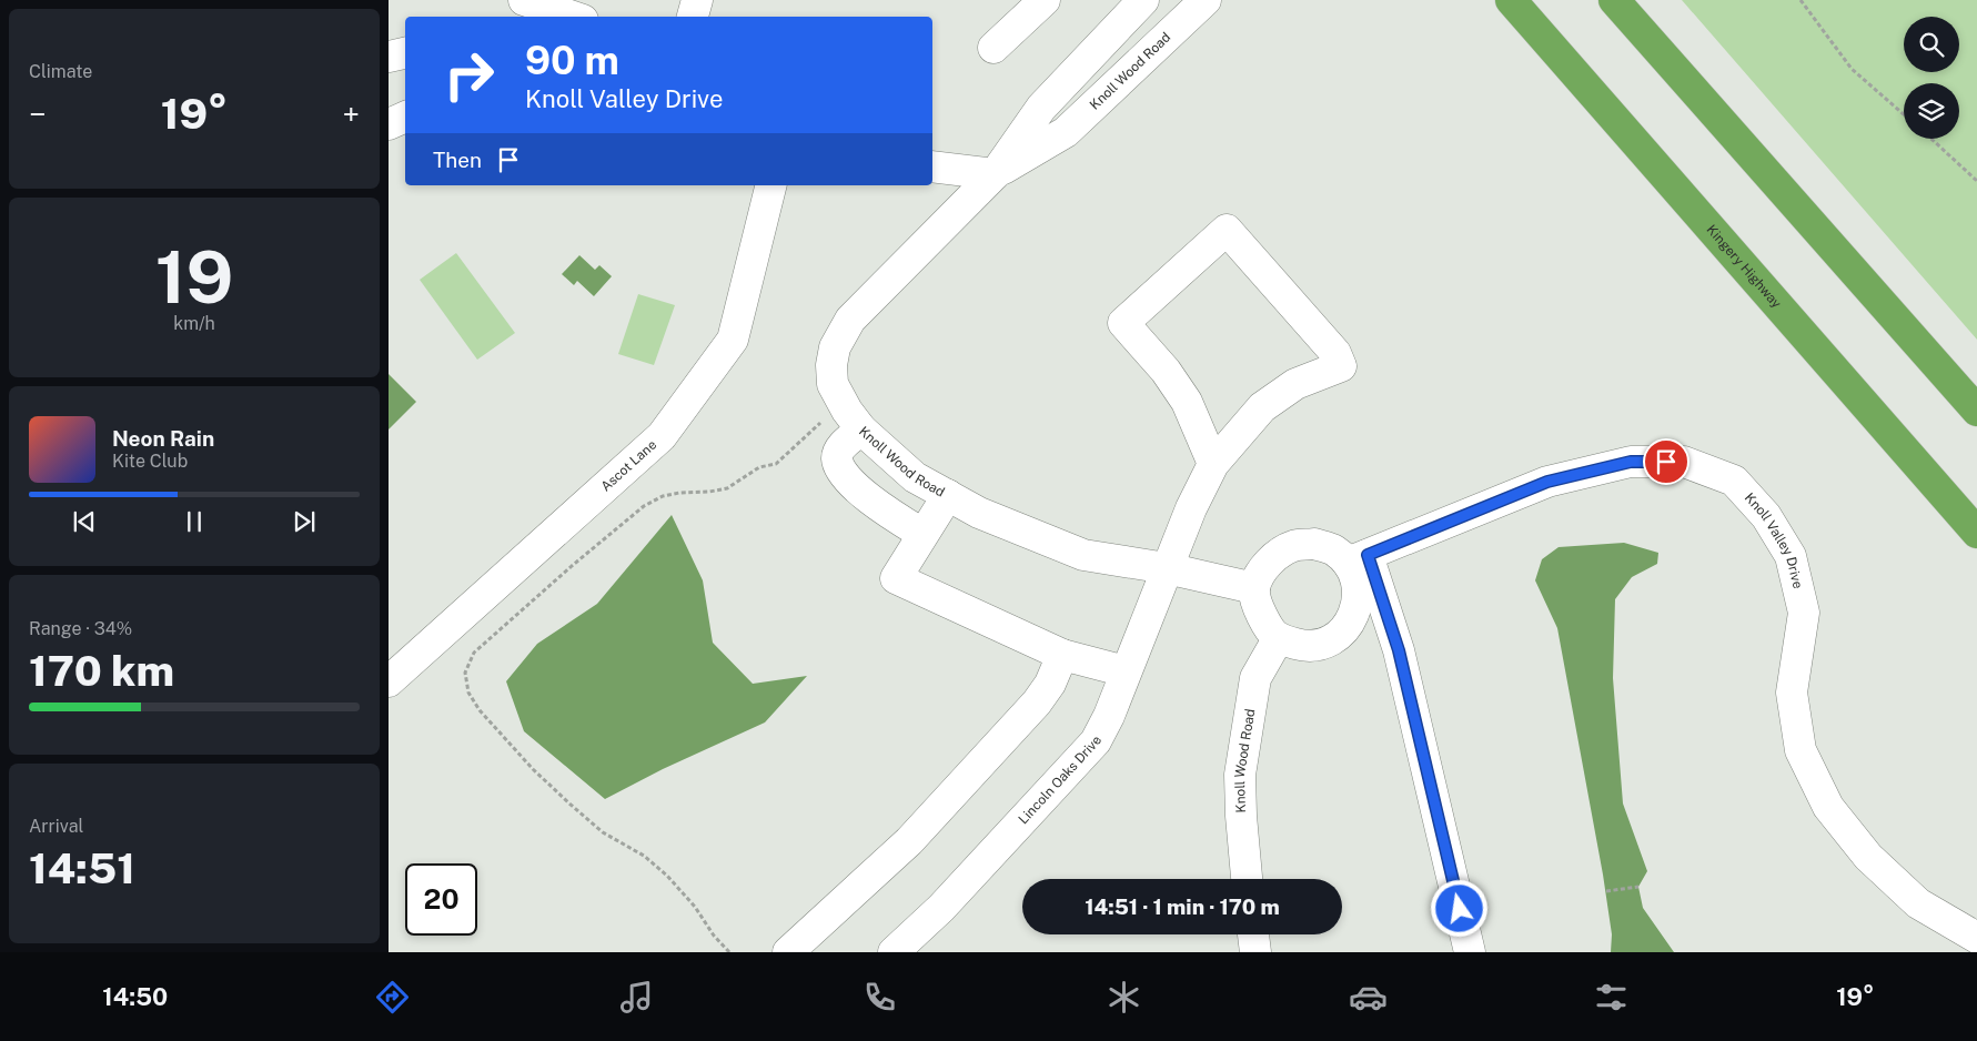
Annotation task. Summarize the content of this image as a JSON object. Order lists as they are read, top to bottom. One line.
{"streets":{"highway":["Kingery Highway"],"street":["Knoll Wood Road","Ascot Lane","Knoll Valley Drive","Lincoln Oaks Drive"]},"crossings":[["Knoll Wood Road","Knoll Valley Drive"],["Knoll Wood Road","Lincoln Oaks Drive"]],"page":{"tile":["Climate",["19","km/h"],["Range · 34%","170 km"],["Arrival","14:51"]],"turn":["90 m","Knoll Valley Drive"],"heat":["−","19°","+"],"then":"Then","song":["Neon Rain","Kite Club"],"limit":"20","trip":"14:51 · 1 min · 170 m","tabs":["14:50","19°"]}}
